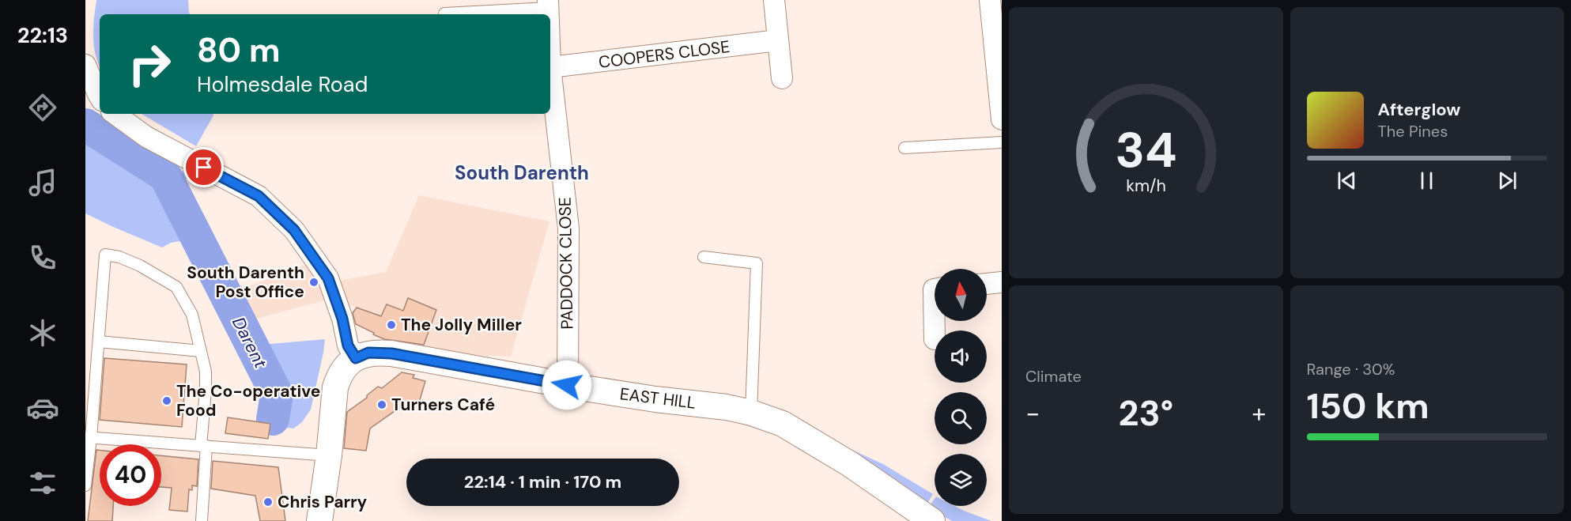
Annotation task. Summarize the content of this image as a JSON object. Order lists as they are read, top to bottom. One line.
{"streets":{"street":["COOPERS CLOSE","PADDOCK CLOSE","EAST HILL"]},"crossings":[["COOPERS CLOSE","PADDOCK CLOSE"],["PADDOCK CLOSE","EAST HILL"]],"districts":["South Darenth"],"water":["Darent"],"places":["South Darenth Post Office","The Jolly Miller","The Co-operative Food","Turners Café","Chris Parry"],"north":"top","page":{"tabs":"22:13","turn":["80 m","Holmesdale Road"],"song":["Afterglow","The Pines"],"tile":["Climate",["Range · 30%","150 km"]],"heat":["−","23°","+"],"limit":"40","trip":"22:14 · 1 min · 170 m","gauge":["34","km/h"]}}
